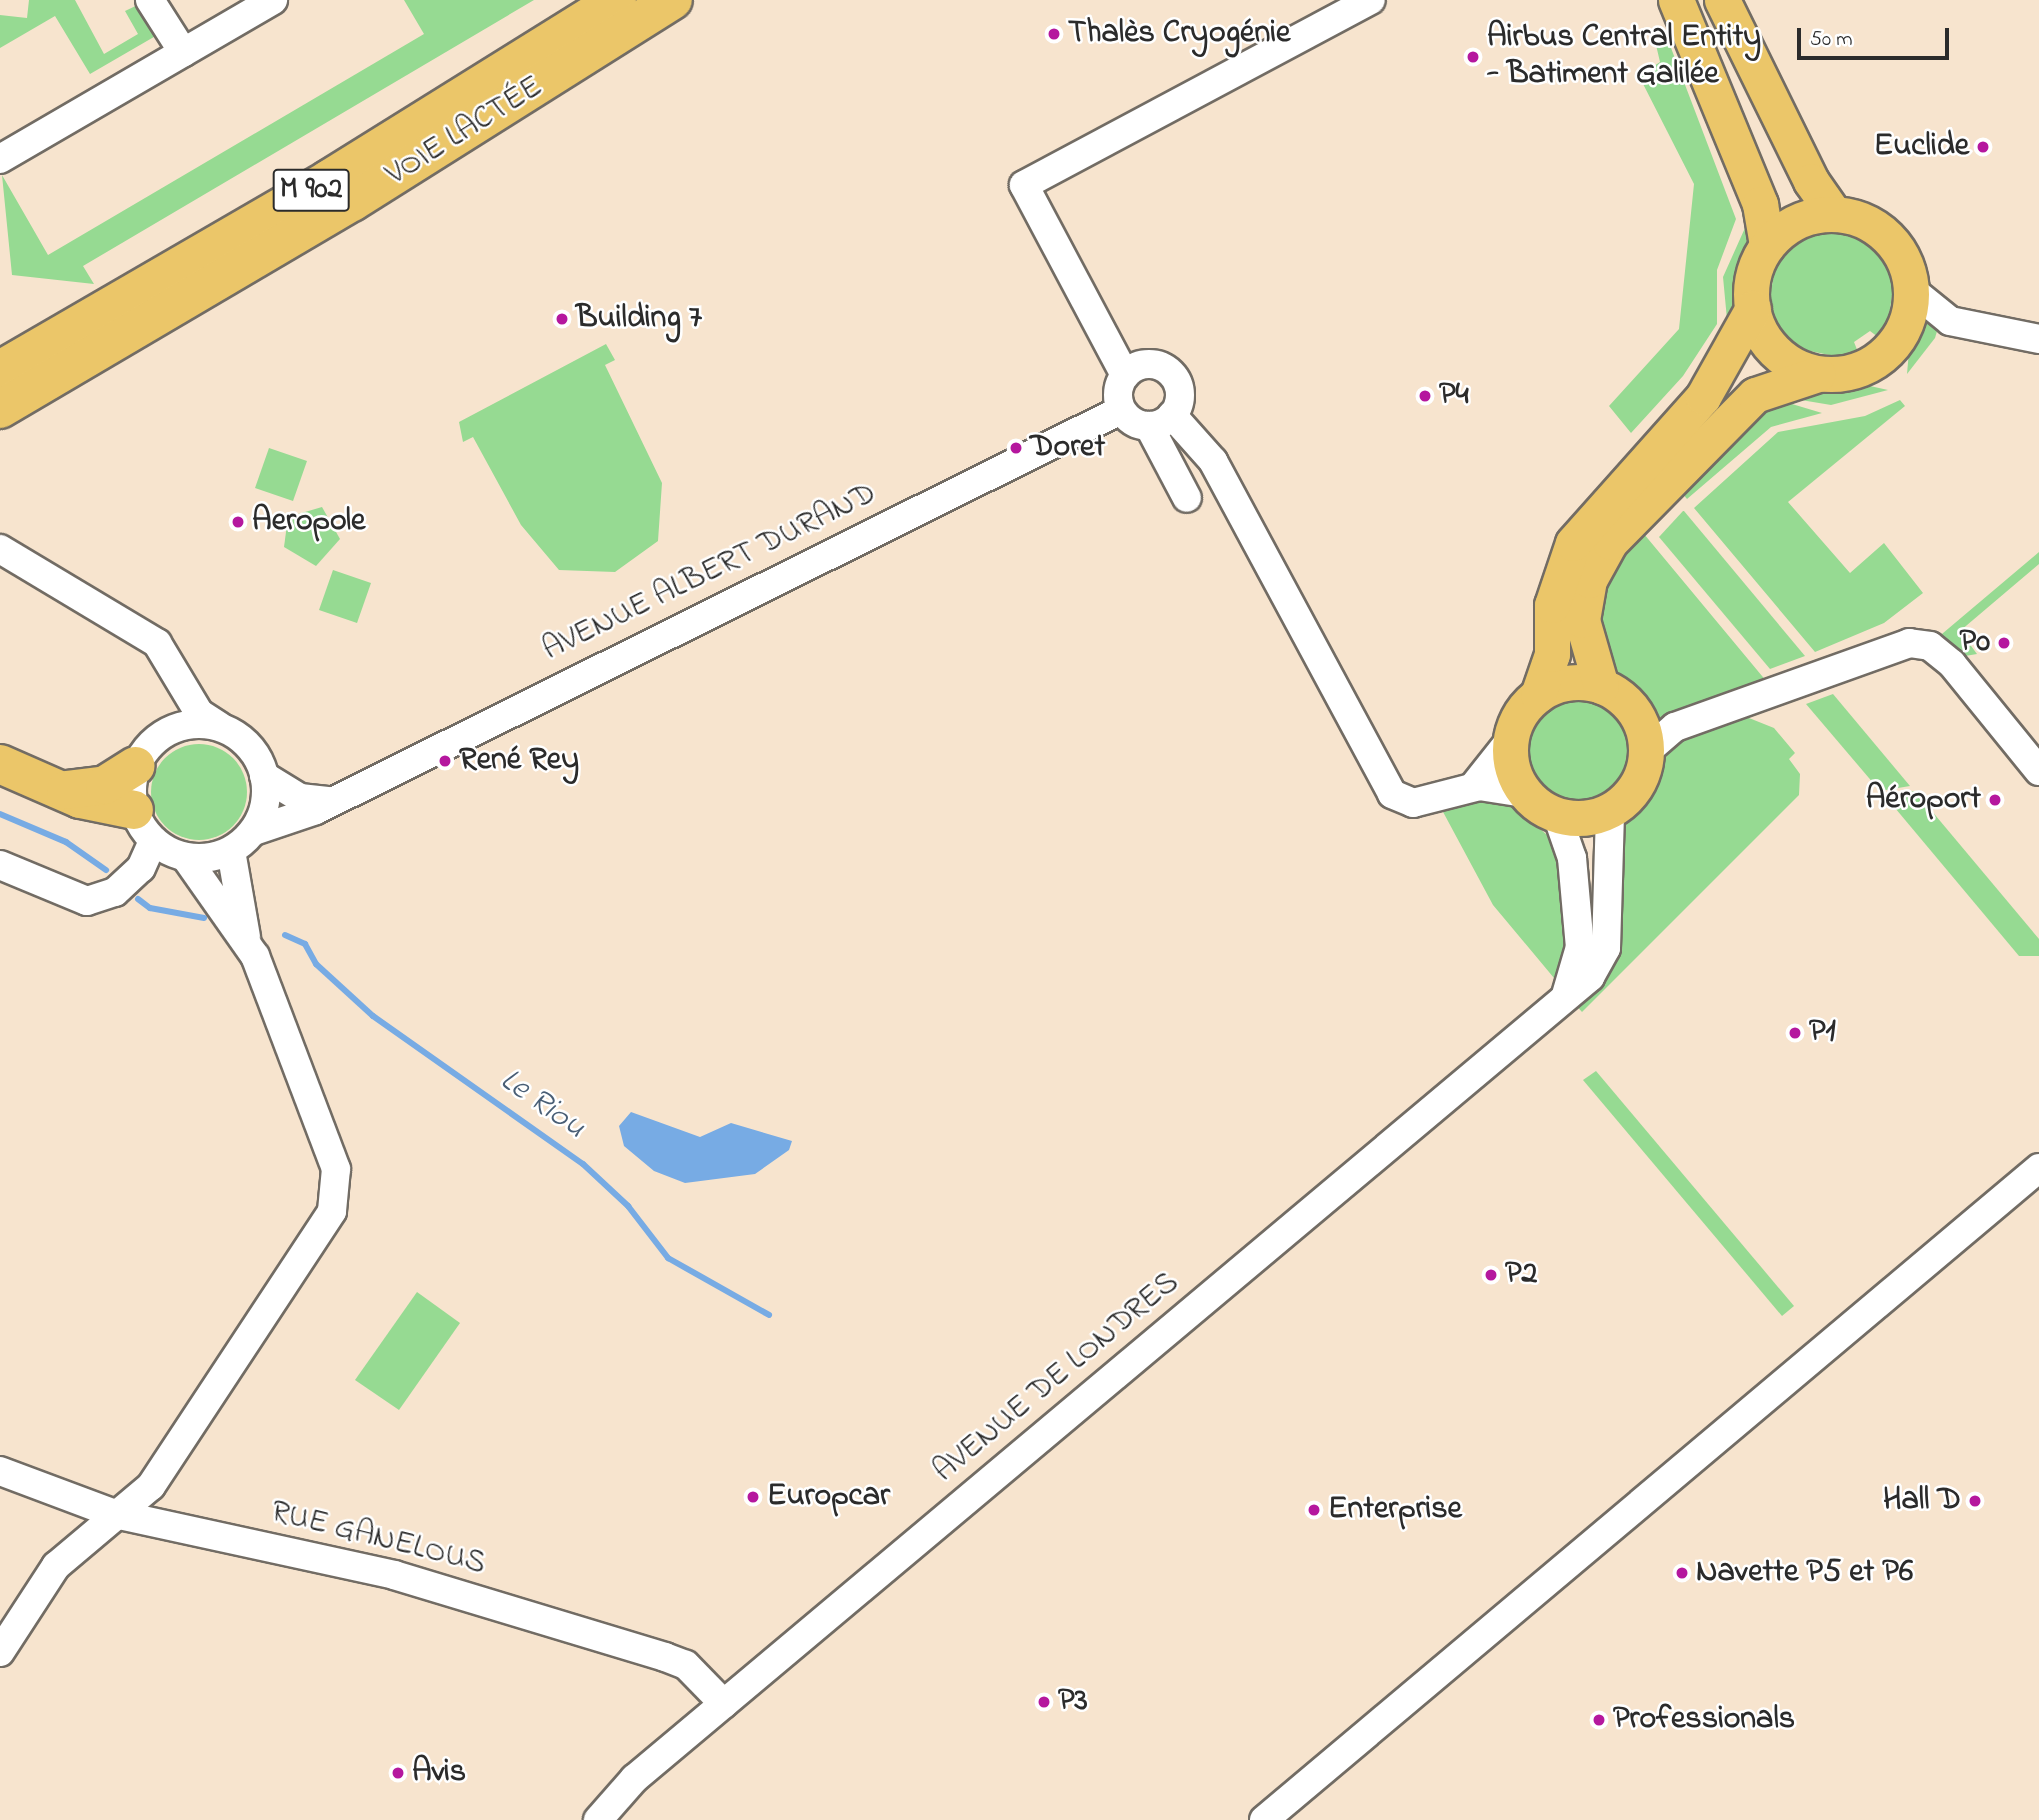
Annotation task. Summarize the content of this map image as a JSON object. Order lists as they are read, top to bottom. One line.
{"streets":{"highway":["VOIE LACTÉE","M 902"],"street":["AVENUE ALBERT DURAND","AVENUE DE LONDRES","RUE GANELOUS"]},"crossings":[["AVENUE DE LONDRES","RUE GANELOUS"]],"water":["Le Riou"],"places":["Thalès Cryogénie","Airbus Central Entity - Batiment Galilée","Euclide","Building 7","P4","Doret","Aeropole","P0","René Rey","Aéroport","P1","P2","Europcar","Hall D","Enterprise","Navette P5 et P6","P3","Professionals","Avis"],"scale_bar":"50 m"}
